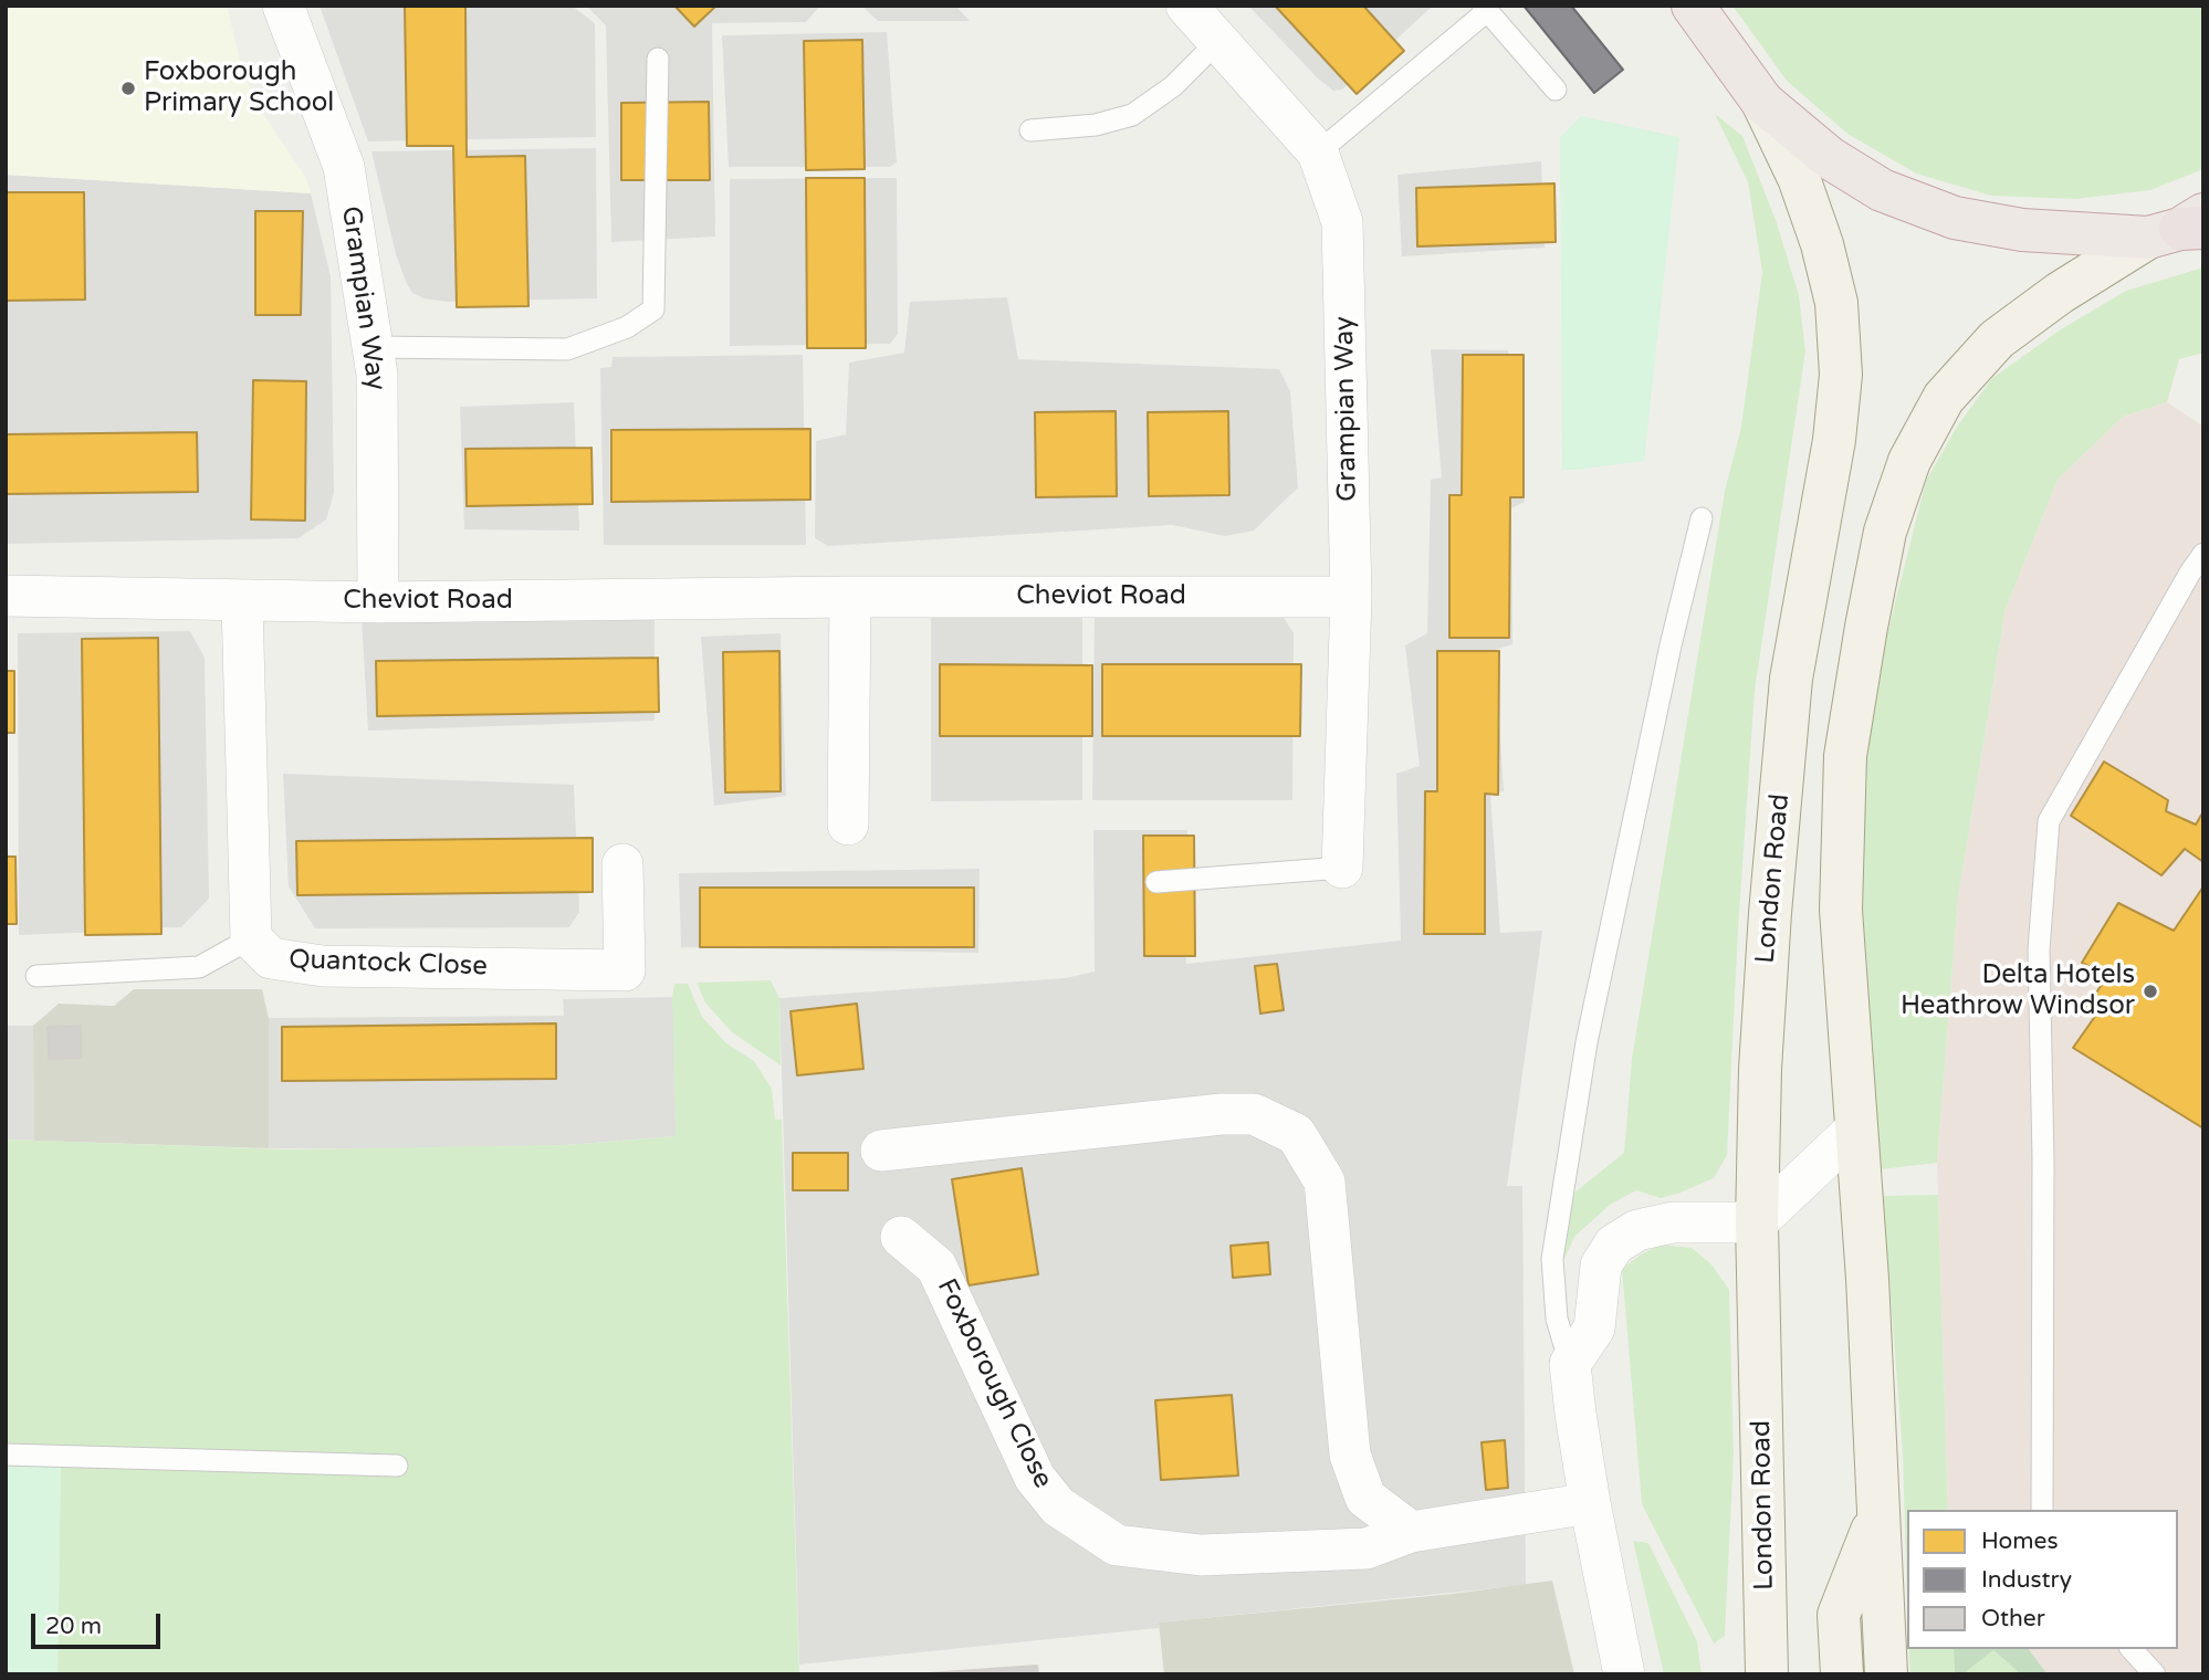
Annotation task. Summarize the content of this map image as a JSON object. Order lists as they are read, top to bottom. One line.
{"streets":{"main road":["London Road"],"street":["Grampian Way","Cheviot Road","Quantock Close","Foxborough Close"]},"crossings":[["Grampian Way","Cheviot Road"],["Cheviot Road","Quantock Close"]],"places":["Foxborough Primary School","Delta Hotels Heathrow Windsor"],"legend":["Homes","Industry","Other"],"scale_bar":"20 m"}
